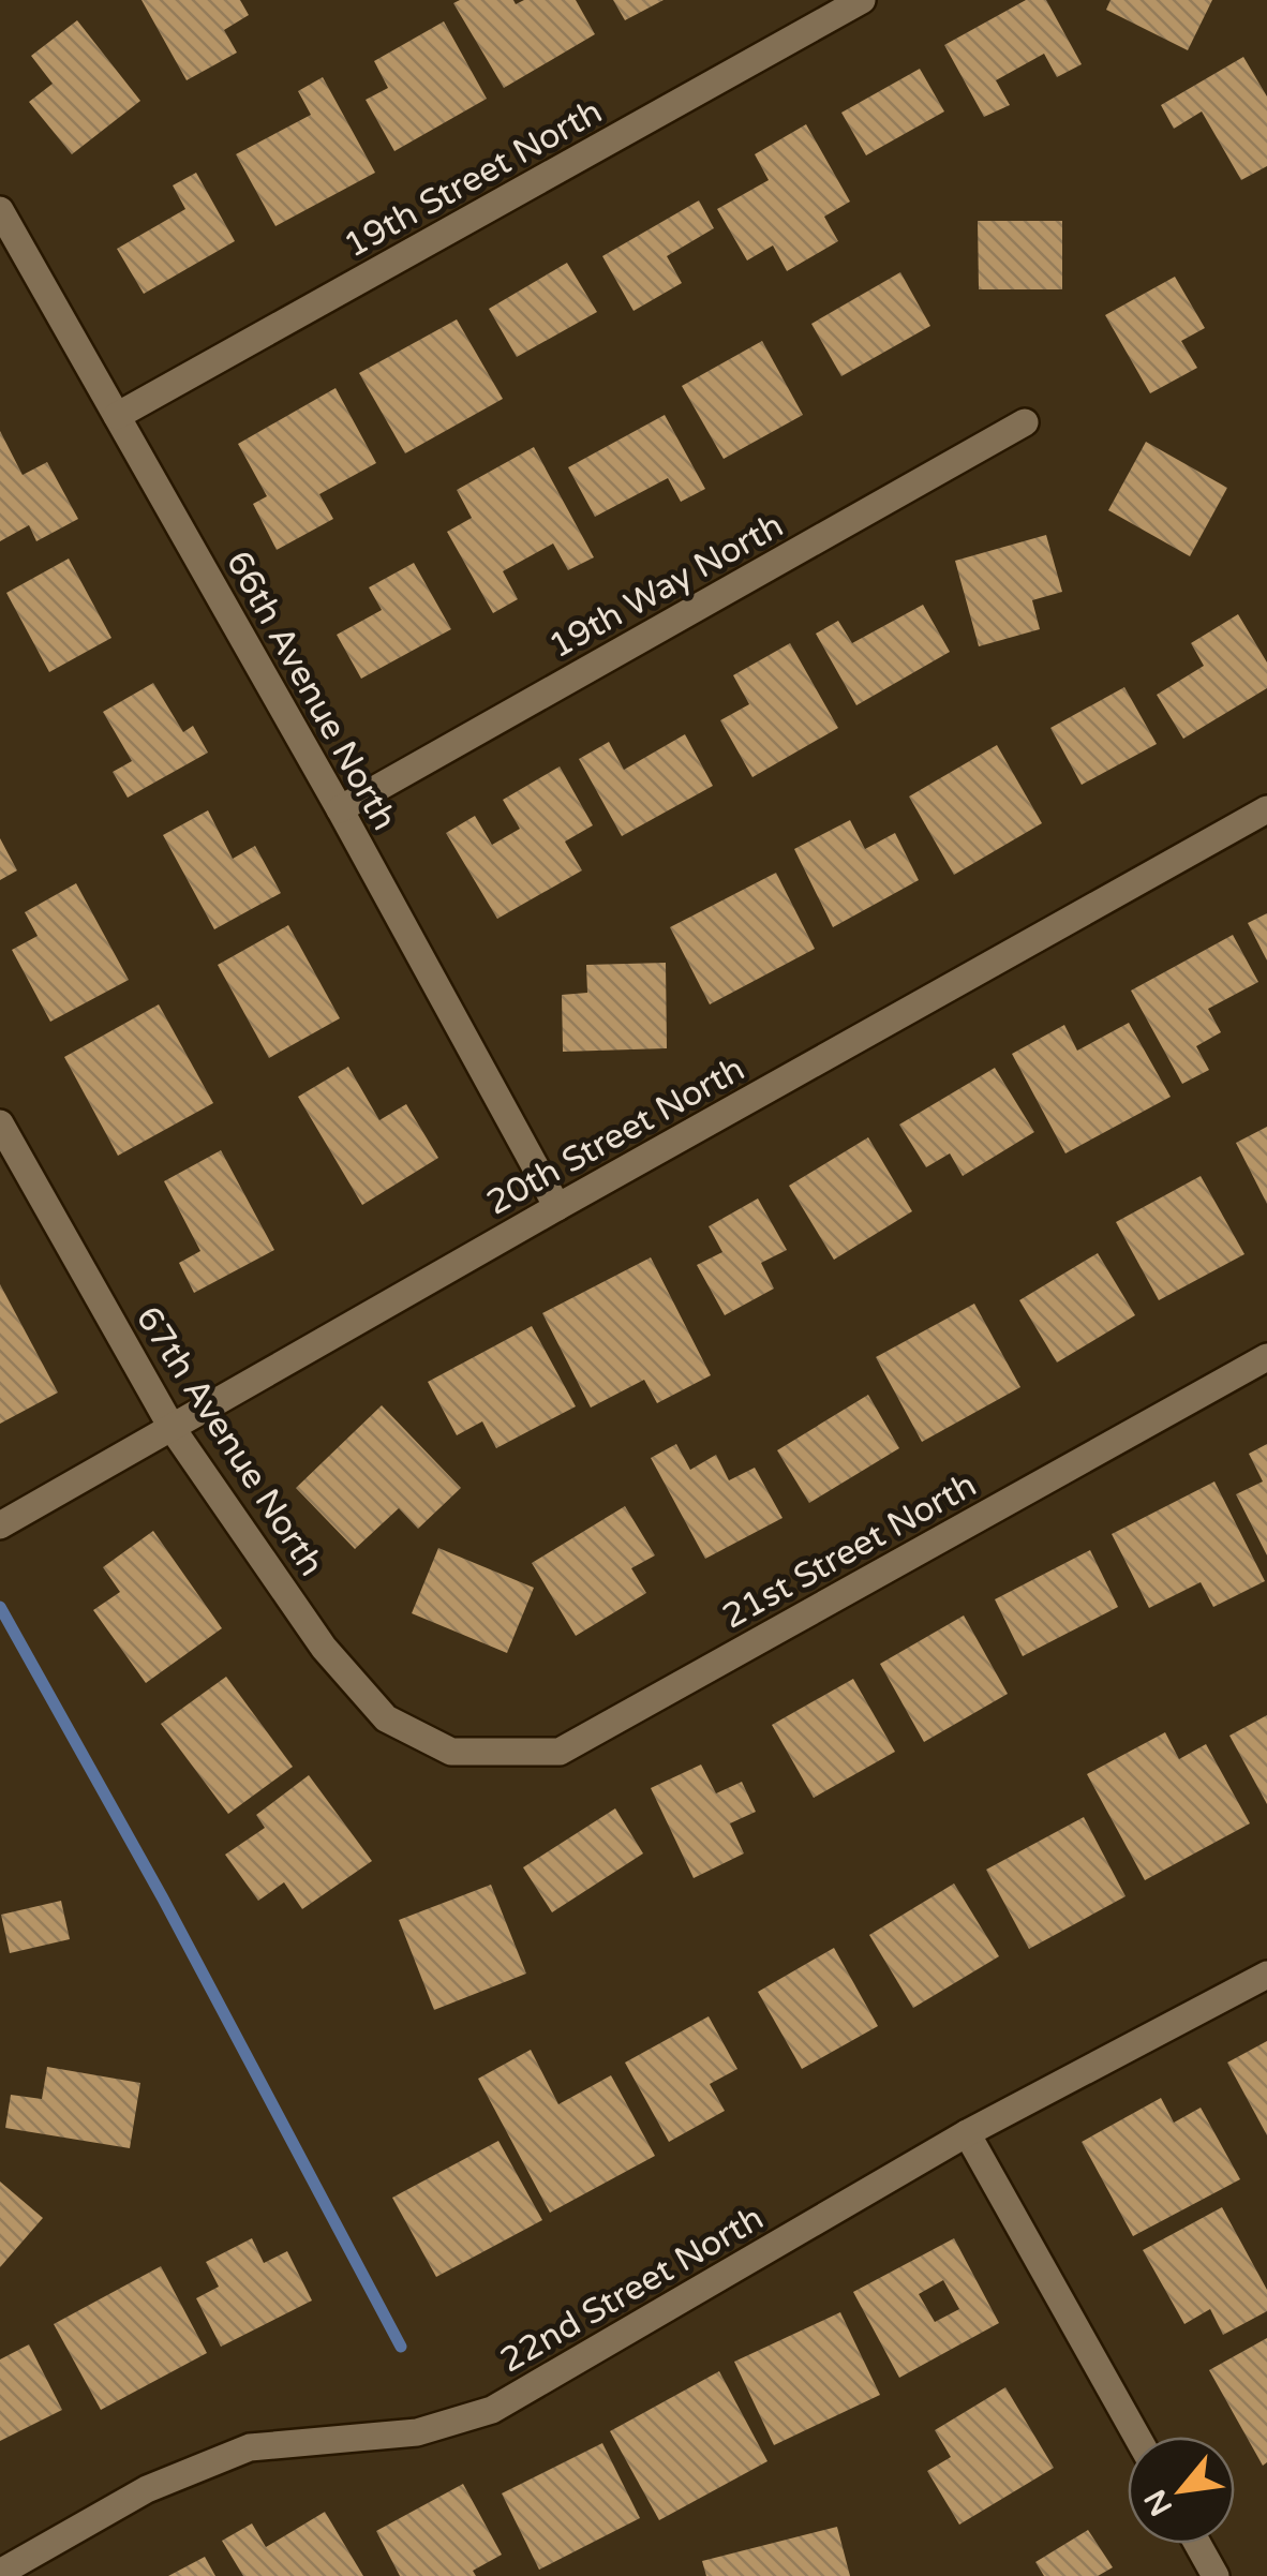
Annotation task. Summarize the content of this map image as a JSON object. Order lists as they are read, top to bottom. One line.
{"streets":{"street":["19th Street North","19th Way North","66th Avenue North","20th Street North","67th Avenue North","21st Street North","22nd Street North"]},"crossings":[["19th Street North","66th Avenue North"],["19th Way North","66th Avenue North"],["66th Avenue North","20th Street North"],["20th Street North","67th Avenue North"],["67th Avenue North","21st Street North"]],"north":"bottom left"}
